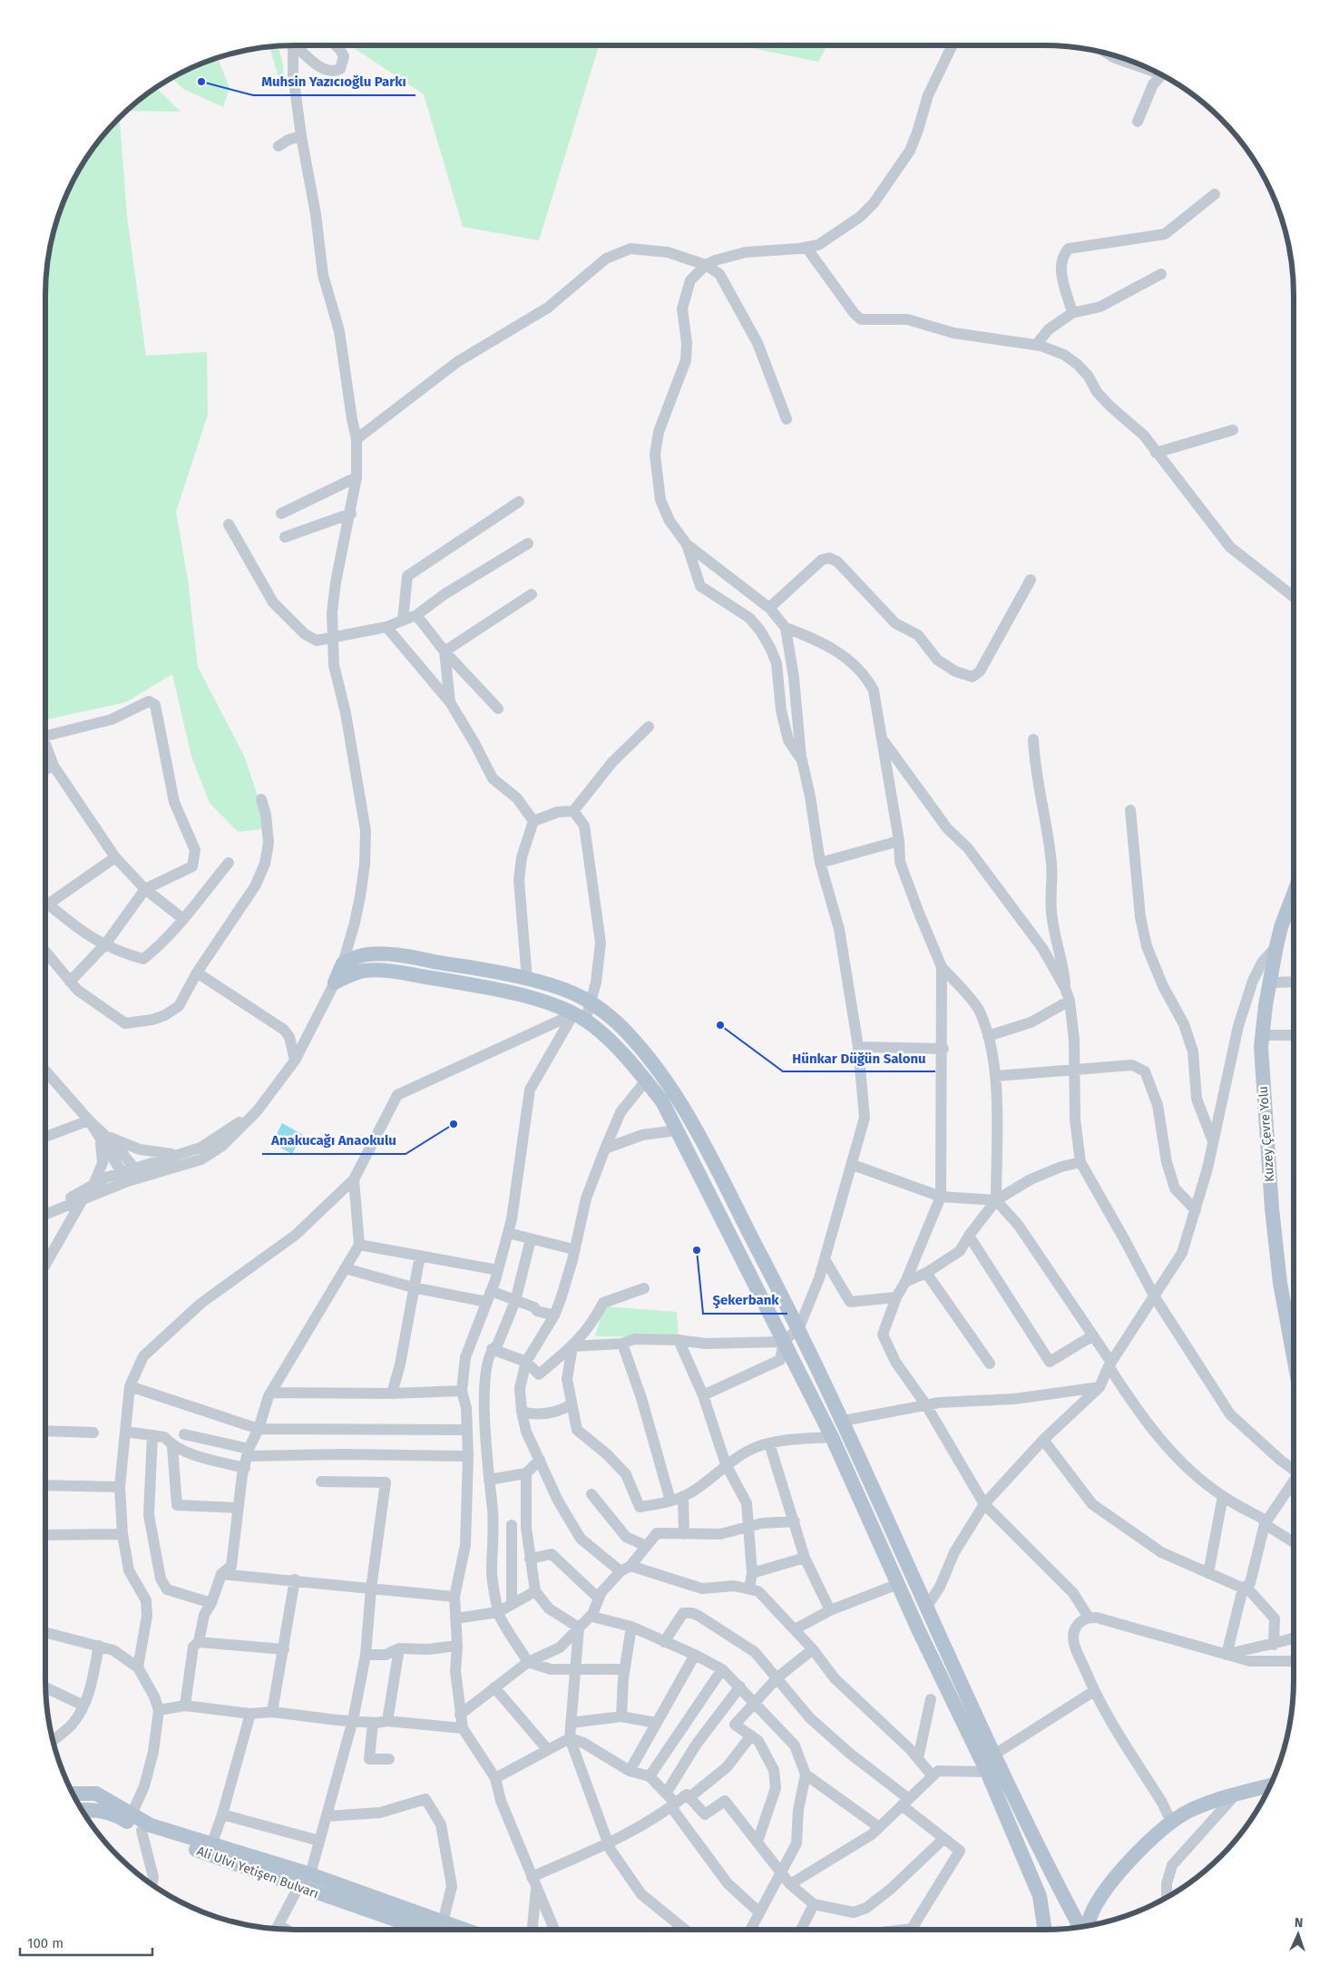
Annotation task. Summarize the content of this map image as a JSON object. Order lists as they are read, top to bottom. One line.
{"streets":{"main road":["Kuzey Çevre Yolu","Ali Ulvi Yetişen Bulvarı"]},"places":["Muhsin Yazıcıoğlu Parkı","Hünkar Düğün Salonu","Anakucağı Anaokulu","Şekerbank"],"scale_bar":"100 m","north":"top"}
